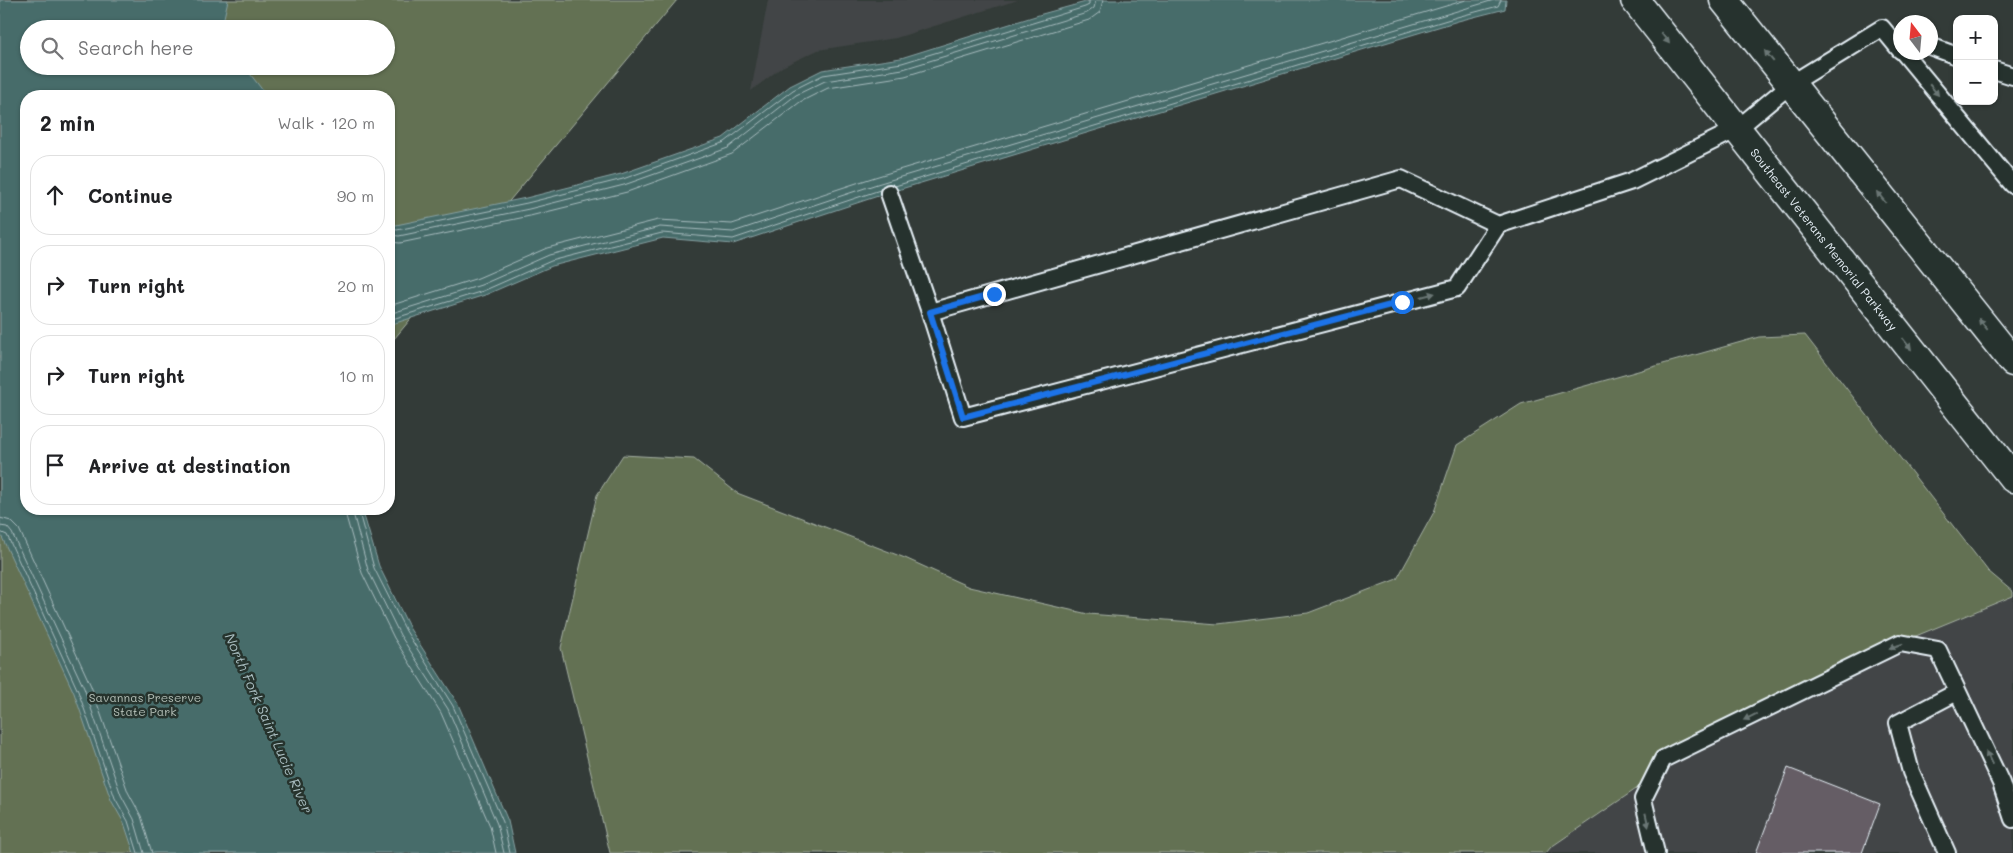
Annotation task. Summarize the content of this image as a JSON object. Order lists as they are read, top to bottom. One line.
{"streets":{"main road":["Southeast Veterans Memorial Parkway"]},"water":["North Fork Saint Lucie River"],"parks":["Savannas Preserve State Park"],"north":"top","page":{"map_buttons":["+","−"],"search":"Search here","heading":["2 min","Walk · 120 m"],"list":[["Continue","90 m"],["Turn right","20 m"],["Turn right","10 m"],"Arrive at destination"]}}
